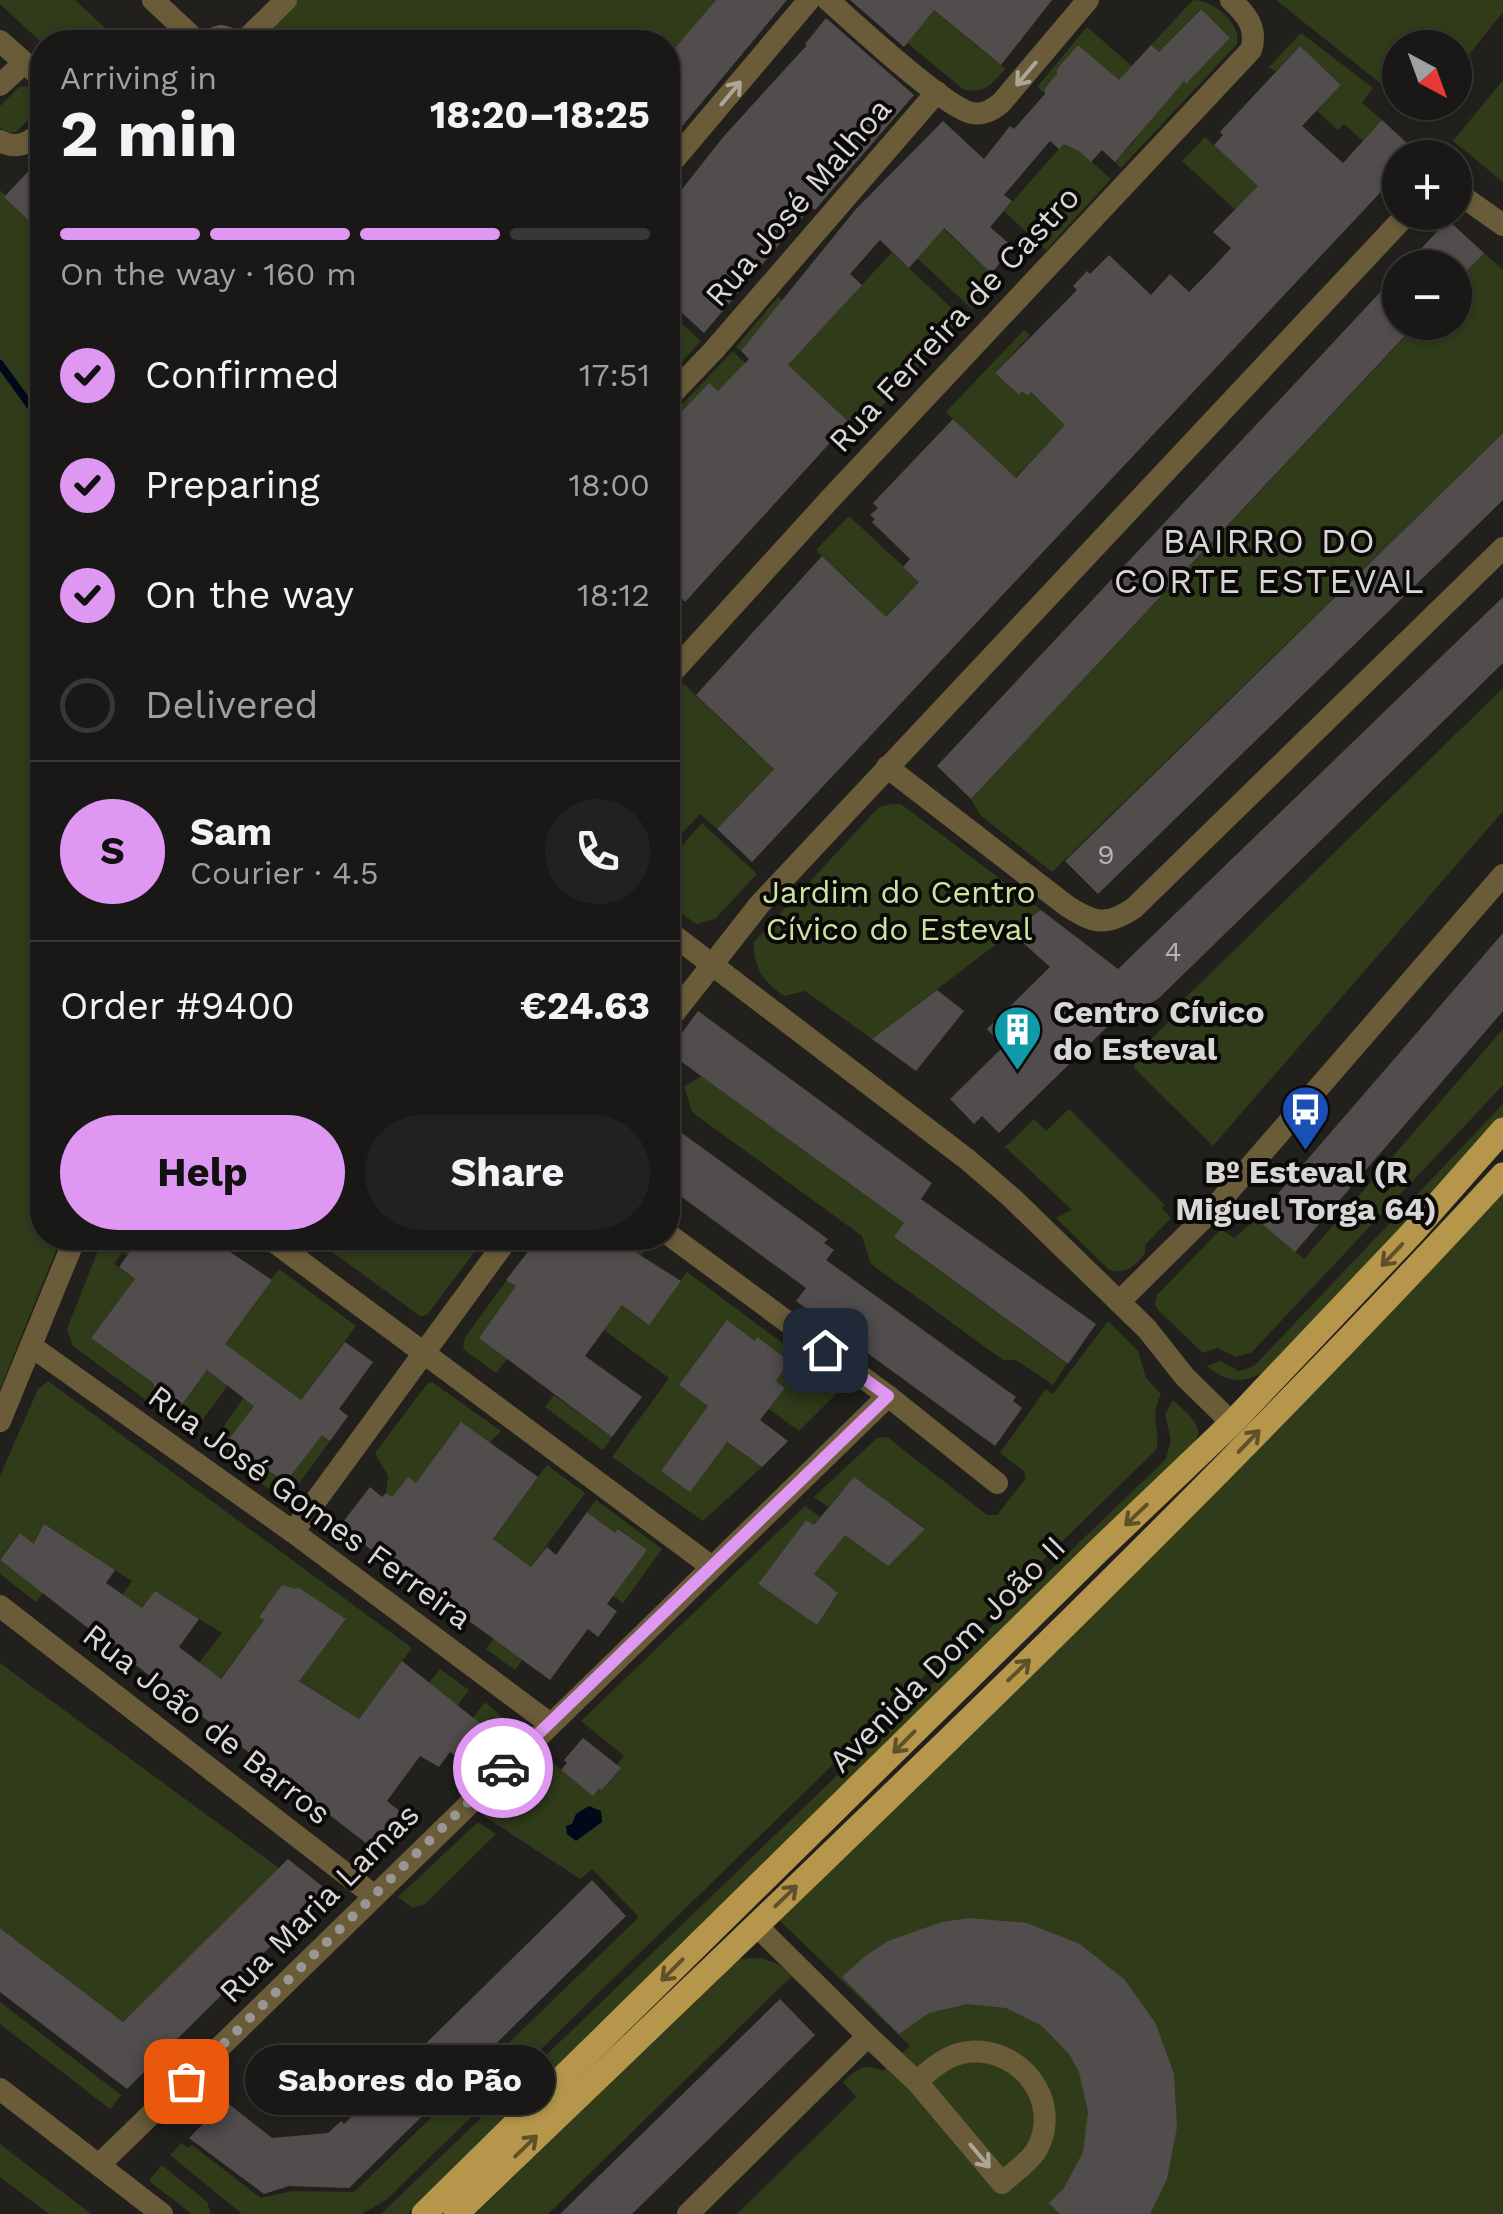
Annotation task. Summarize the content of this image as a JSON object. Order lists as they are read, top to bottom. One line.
{"streets":{"main road":["Avenida Dom João II"],"street":["Rua José Malhoa","Rua Ferreira de Castro","Rua José Gomes Ferreira","Rua João de Barros","Rua Maria Lamas"]},"crossings":[["Rua José Gomes Ferreira","Rua Maria Lamas"],["Rua João de Barros","Rua Maria Lamas"]],"districts":["BAIRRO DO CORTE ESTEVAL"],"parks":["Jardim do Centro Cívico do Esteval"],"places":{"building":["Centro Cívico do Esteval"],"bus stop":["Bº Esteval (R Miguel Torga 64)"],"other":["Sabores do Pão"]},"house_numbers":["9","4"],"north":"bottom right","page":{"map_buttons":["+","−"],"heading":["2 min","Arriving in","18:20–18:25"],"panel":["Sam","Courier · 4.5","Order #9400","€24.63"],"bar":"On the way · 160 m","list":[["Confirmed","17:51"],["Preparing","18:00"],["On the way","18:12"],"Delivered"],"round":"S","buttons":["Help","Share"],"bubble":"Sabores do Pão"}}
